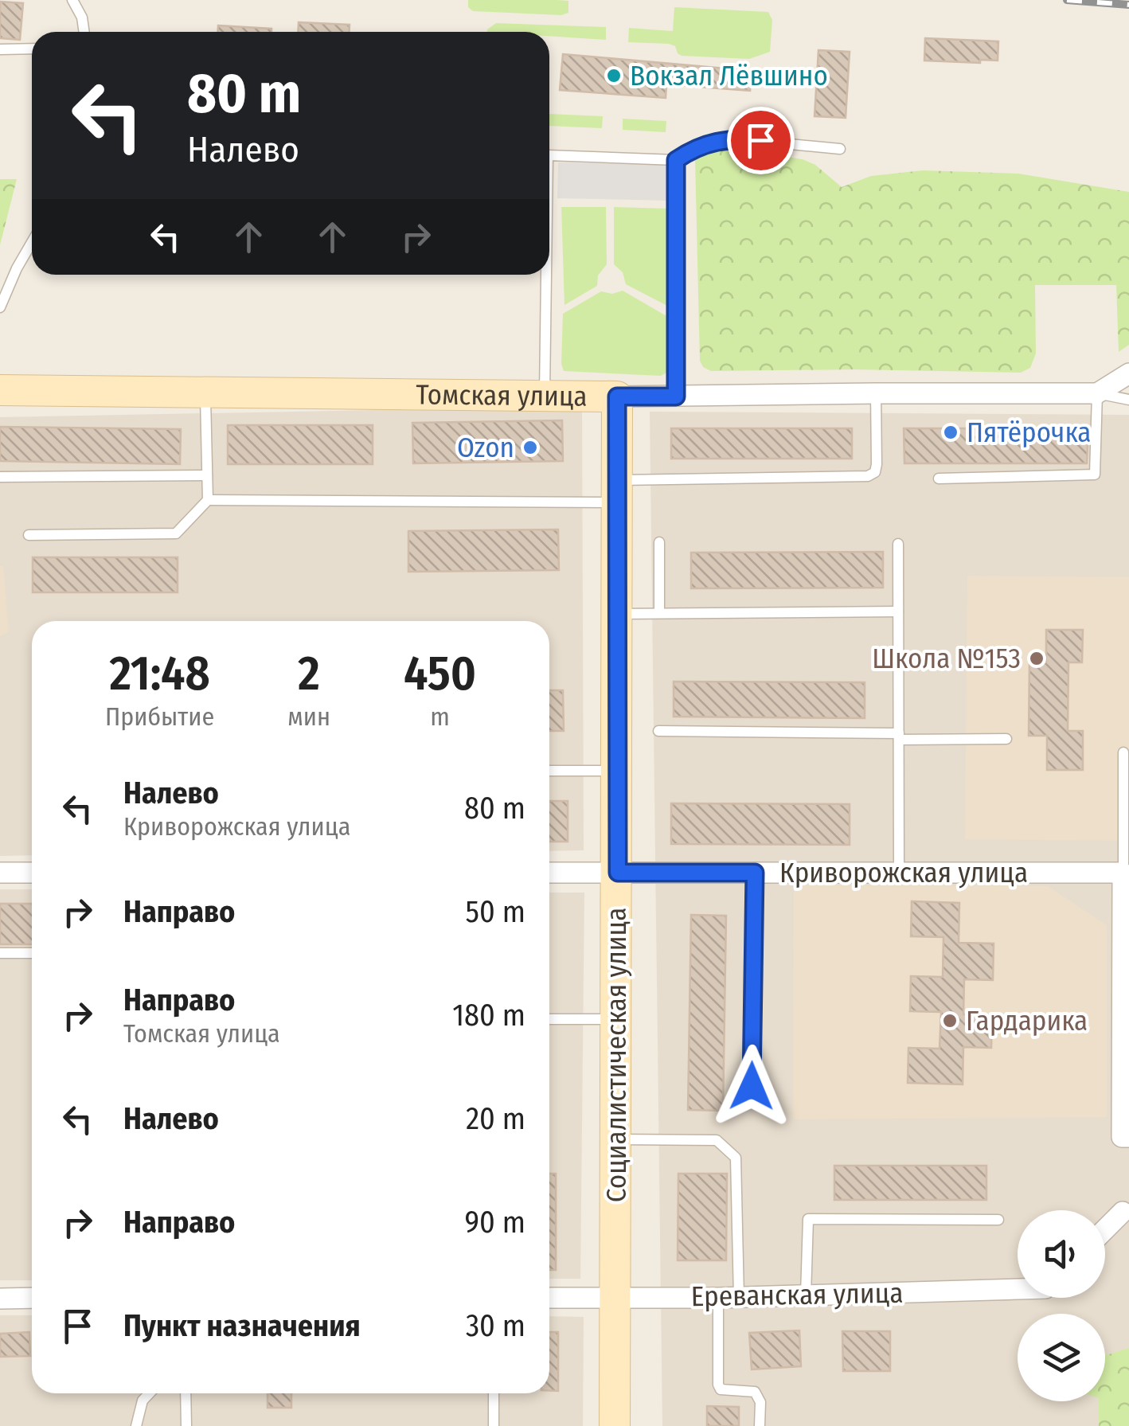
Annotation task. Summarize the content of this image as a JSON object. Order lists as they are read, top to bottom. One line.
{"streets":{"street":["Томская улица","Криворожская улица","Социалистическая улица","Ереванская улица"]},"crossings":[["Томская улица","Социалистическая улица"],["Криворожская улица","Социалистическая улица"],["Социалистическая улица","Ереванская улица"]],"places":["Вокзал Лёвшино","Пятёрочка","Ozon","Школа №153","Гардарика"],"page":{"turn":["80 m","Налево"],"eta":["21:48","Прибытие","2","мин","450","m"],"list":[{"name":"Налево","note":"Криворожская улица","value":"80 m"},{"name":"Направо","value":"50 m"},{"name":"Направо","note":"Томская улица","value":"180 m"},{"name":"Налево","value":"20 m"},{"name":"Направо","value":"90 m"},{"name":"Пункт назначения","value":"30 m"}]}}
